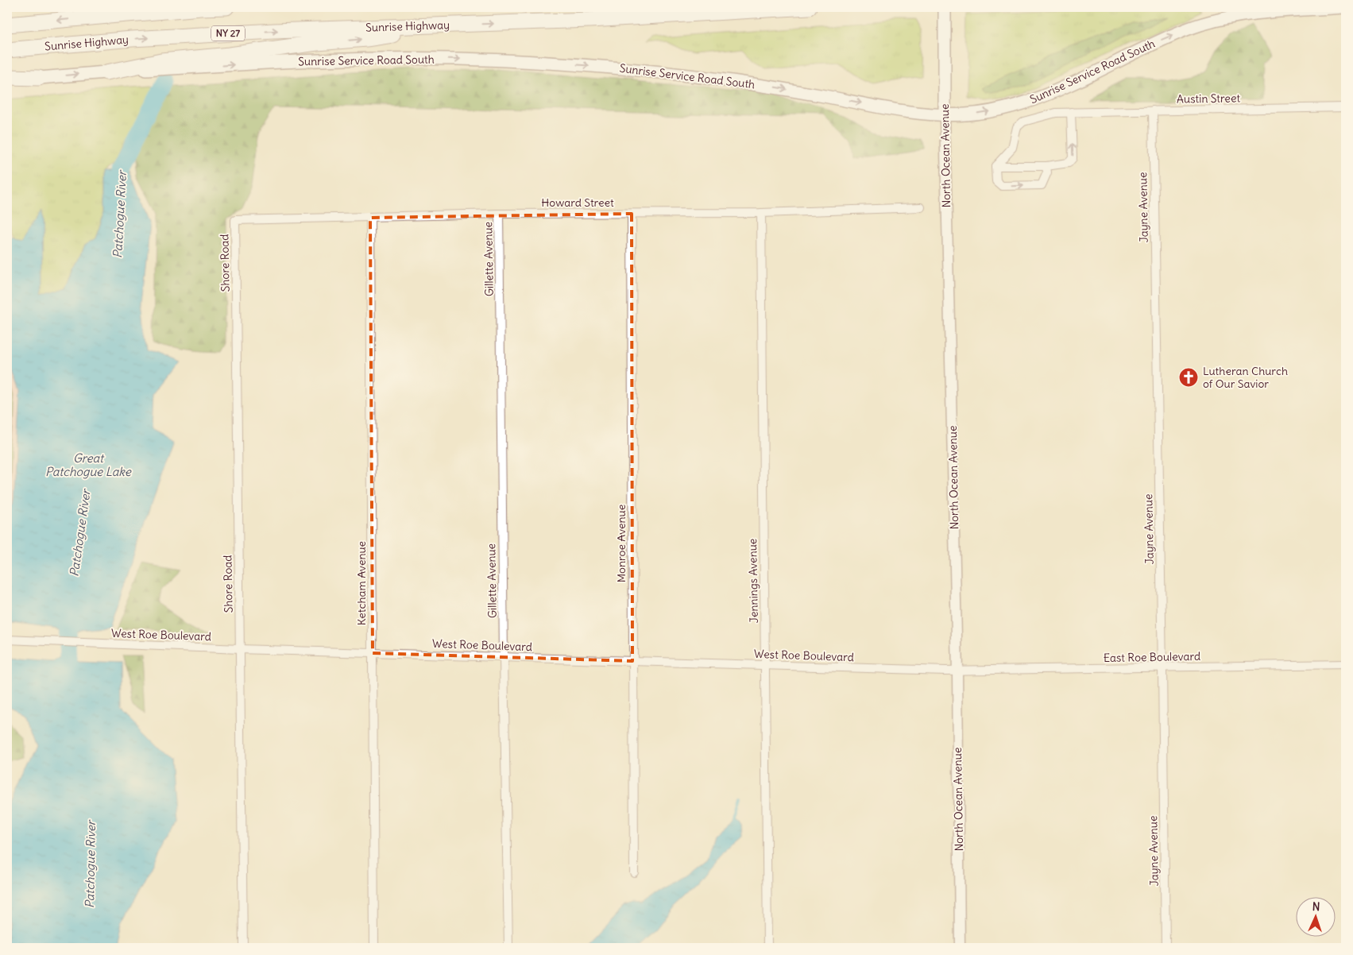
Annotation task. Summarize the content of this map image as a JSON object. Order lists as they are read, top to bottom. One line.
{"streets":{"highway":["Sunrise Highway","NY 27"],"main road":["Sunrise Service Road South","North Ocean Avenue"],"street":["Austin Street","Howard Street","Jayne Avenue","Gillette Avenue","Shore Road","Monroe Avenue","Jennings Avenue","Ketcham Avenue","West Roe Boulevard","East Roe Boulevard"]},"crossings":[["Sunrise Service Road South","North Ocean Avenue"],["Austin Street","Jayne Avenue"],["North Ocean Avenue","West Roe Boulevard"],["North Ocean Avenue","East Roe Boulevard"],["Howard Street","Gillette Avenue"],["Howard Street","Shore Road"],["Howard Street","Monroe Avenue"],["Howard Street","Jennings Avenue"],["Howard Street","Ketcham Avenue"],["Jayne Avenue","East Roe Boulevard"],["Gillette Avenue","West Roe Boulevard"],["Shore Road","West Roe Boulevard"],["Monroe Avenue","West Roe Boulevard"],["Jennings Avenue","West Roe Boulevard"],["Ketcham Avenue","West Roe Boulevard"],["West Roe Boulevard","East Roe Boulevard"]],"one_way":["Sunrise Service Road South"],"water":["Patchogue River","Great Patchogue Lake"],"places":{"church":["Lutheran Church of Our Savior"]},"north":"top"}
